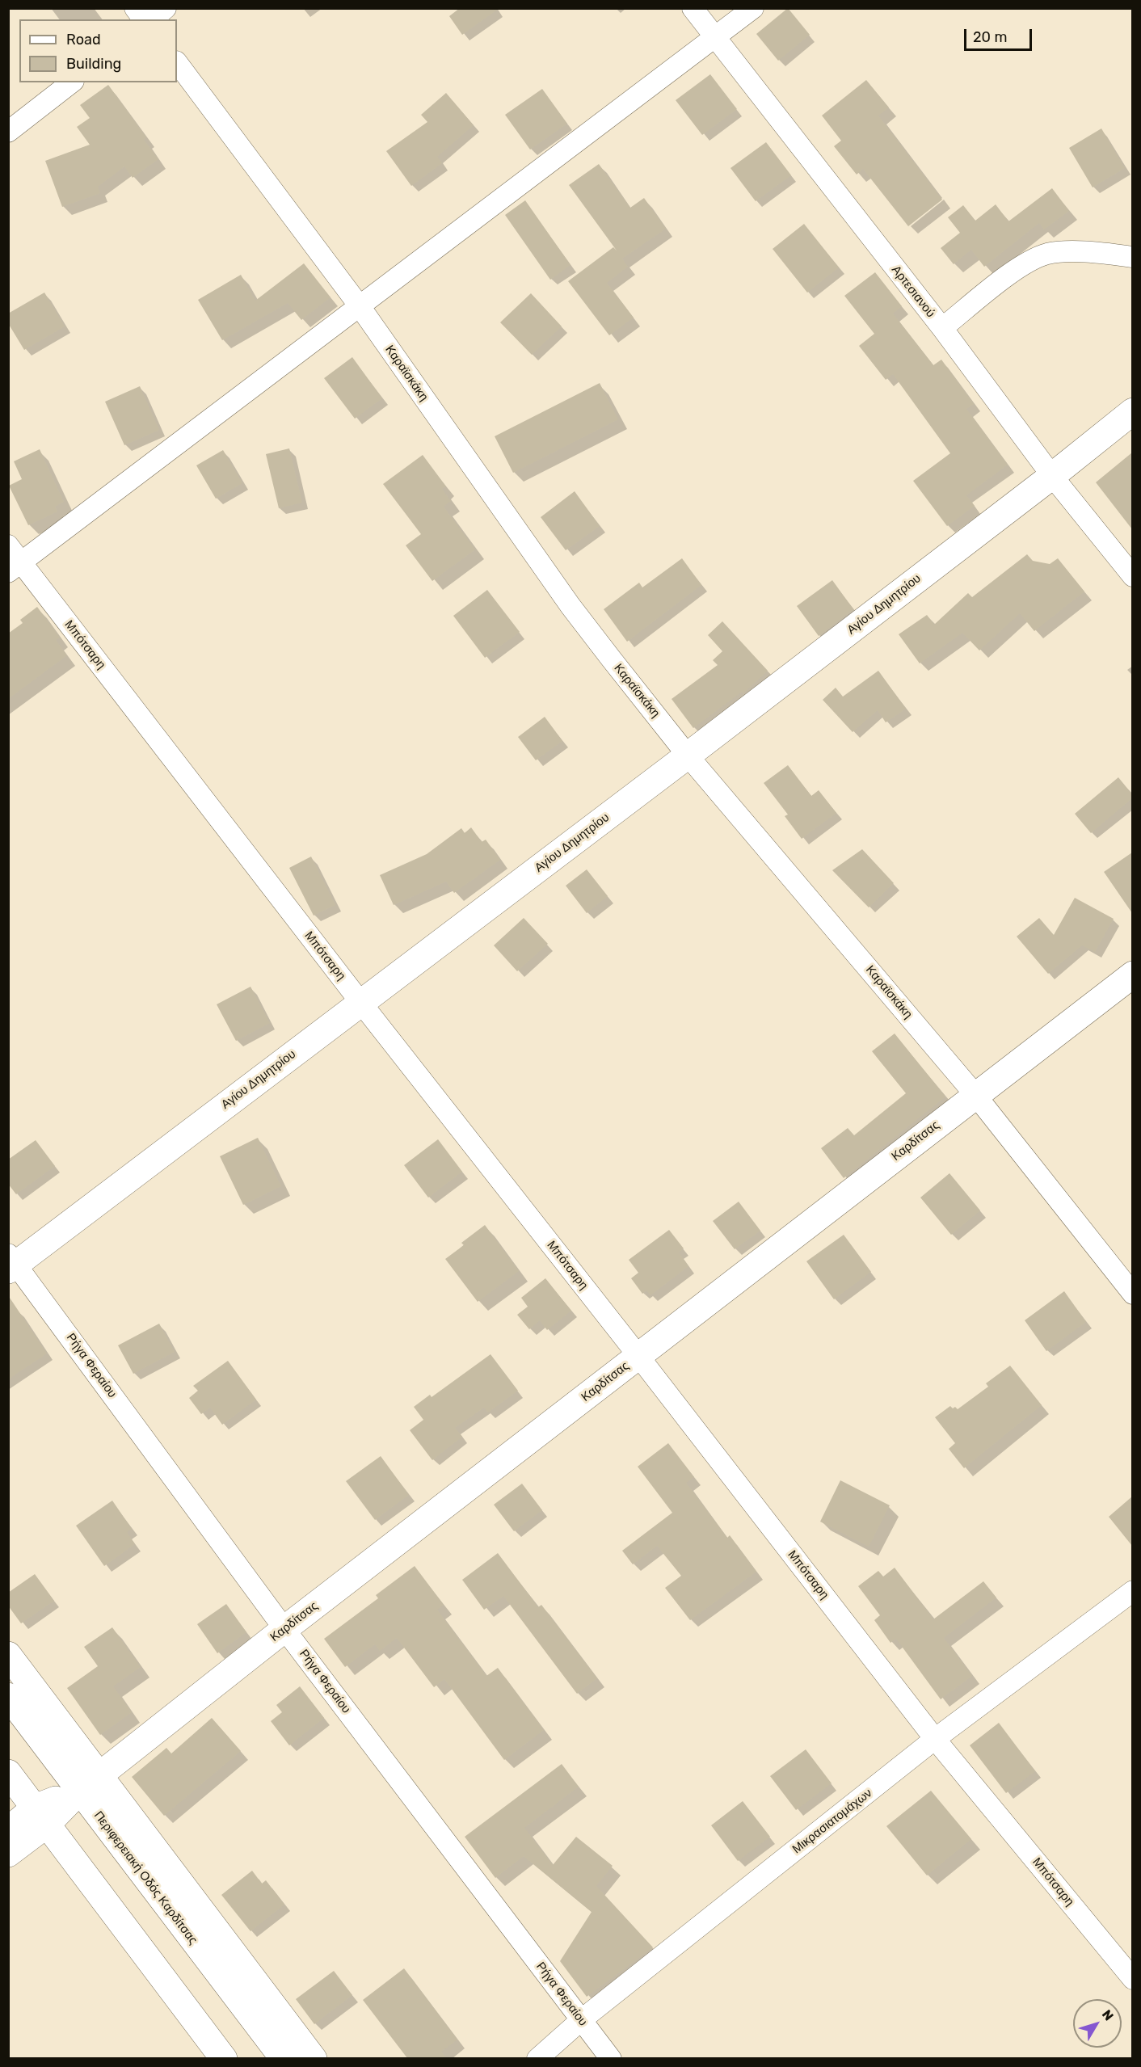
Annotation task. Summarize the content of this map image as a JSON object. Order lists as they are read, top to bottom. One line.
{"streets":{"street":["Αρτεσιανού","Καραϊσκάκη","Αγίου Δημητρίου","Μπότσαρη","Καρδίτσας","Ρήγα Φεραίου","Μικρασιατομάχων","Περιφερειακή Οδός Καρδίτσας"]},"crossings":[["Αρτεσιανού","Αγίου Δημητρίου"],["Καραϊσκάκη","Αγίου Δημητρίου"],["Καραϊσκάκη","Καρδίτσας"],["Αγίου Δημητρίου","Μπότσαρη"],["Αγίου Δημητρίου","Ρήγα Φεραίου"],["Μπότσαρη","Καρδίτσας"],["Μπότσαρη","Μικρασιατομάχων"],["Καρδίτσας","Ρήγα Φεραίου"],["Καρδίτσας","Περιφερειακή Οδός Καρδίτσας"],["Ρήγα Φεραίου","Μικρασιατομάχων"]],"legend":["Road","Building"],"scale_bar":"20 m","north":"top right"}
